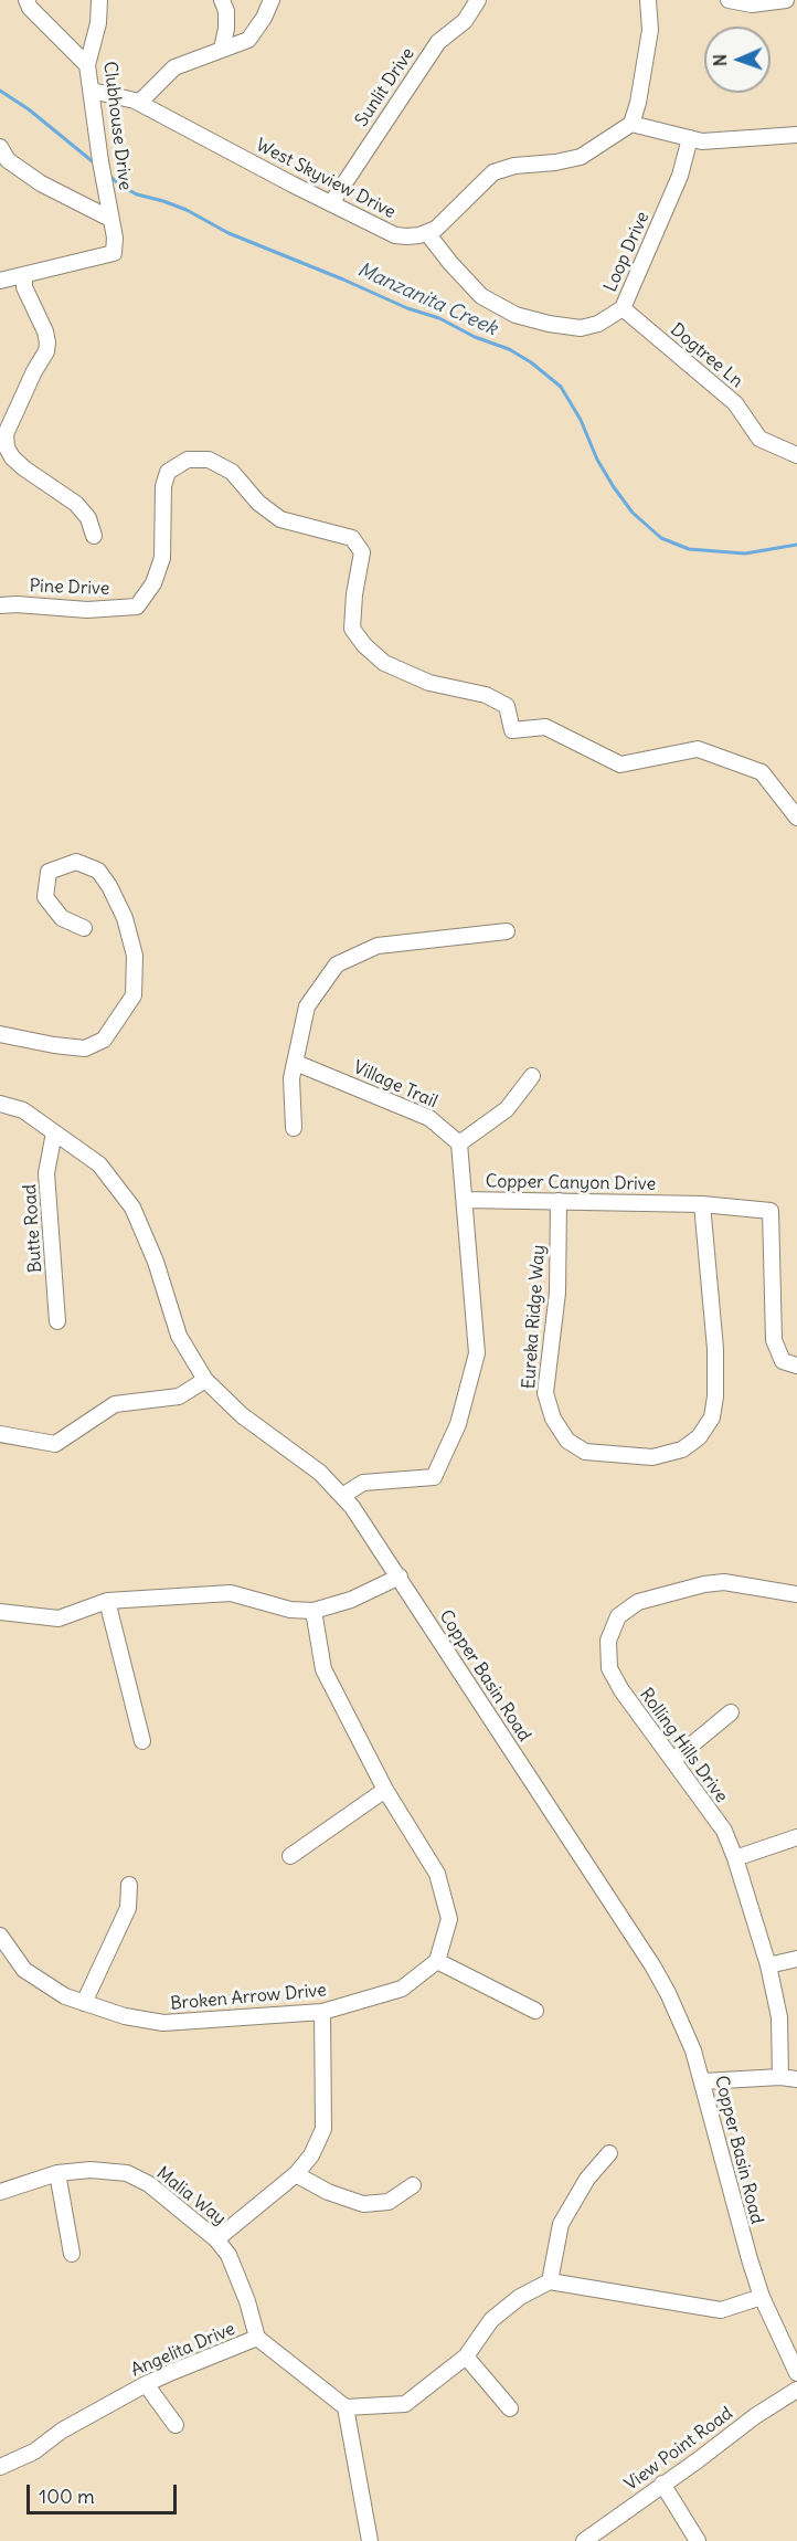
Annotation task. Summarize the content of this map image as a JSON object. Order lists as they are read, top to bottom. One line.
{"streets":{"street":["Sunlit Drive","Clubhouse Drive","West Skyview Drive","Loop Drive","Dogtree Ln","Pine Drive","Village Trail","Copper Canyon Drive","Butte Road","Eureka Ridge Way","Copper Basin Road","Rolling Hills Drive","Broken Arrow Drive","Malia Way","Angelita Drive","View Point Road"]},"crossings":[["Sunlit Drive","West Skyview Drive"],["Clubhouse Drive","West Skyview Drive"],["West Skyview Drive","Loop Drive"],["Loop Drive","Dogtree Ln"],["Copper Canyon Drive","Eureka Ridge Way"],["Copper Canyon Drive","Copper Basin Road"],["Butte Road","Copper Basin Road"],["Malia Way","Angelita Drive"]],"water":["Manzanita Creek"],"scale_bar":"100 m","north":"left"}
